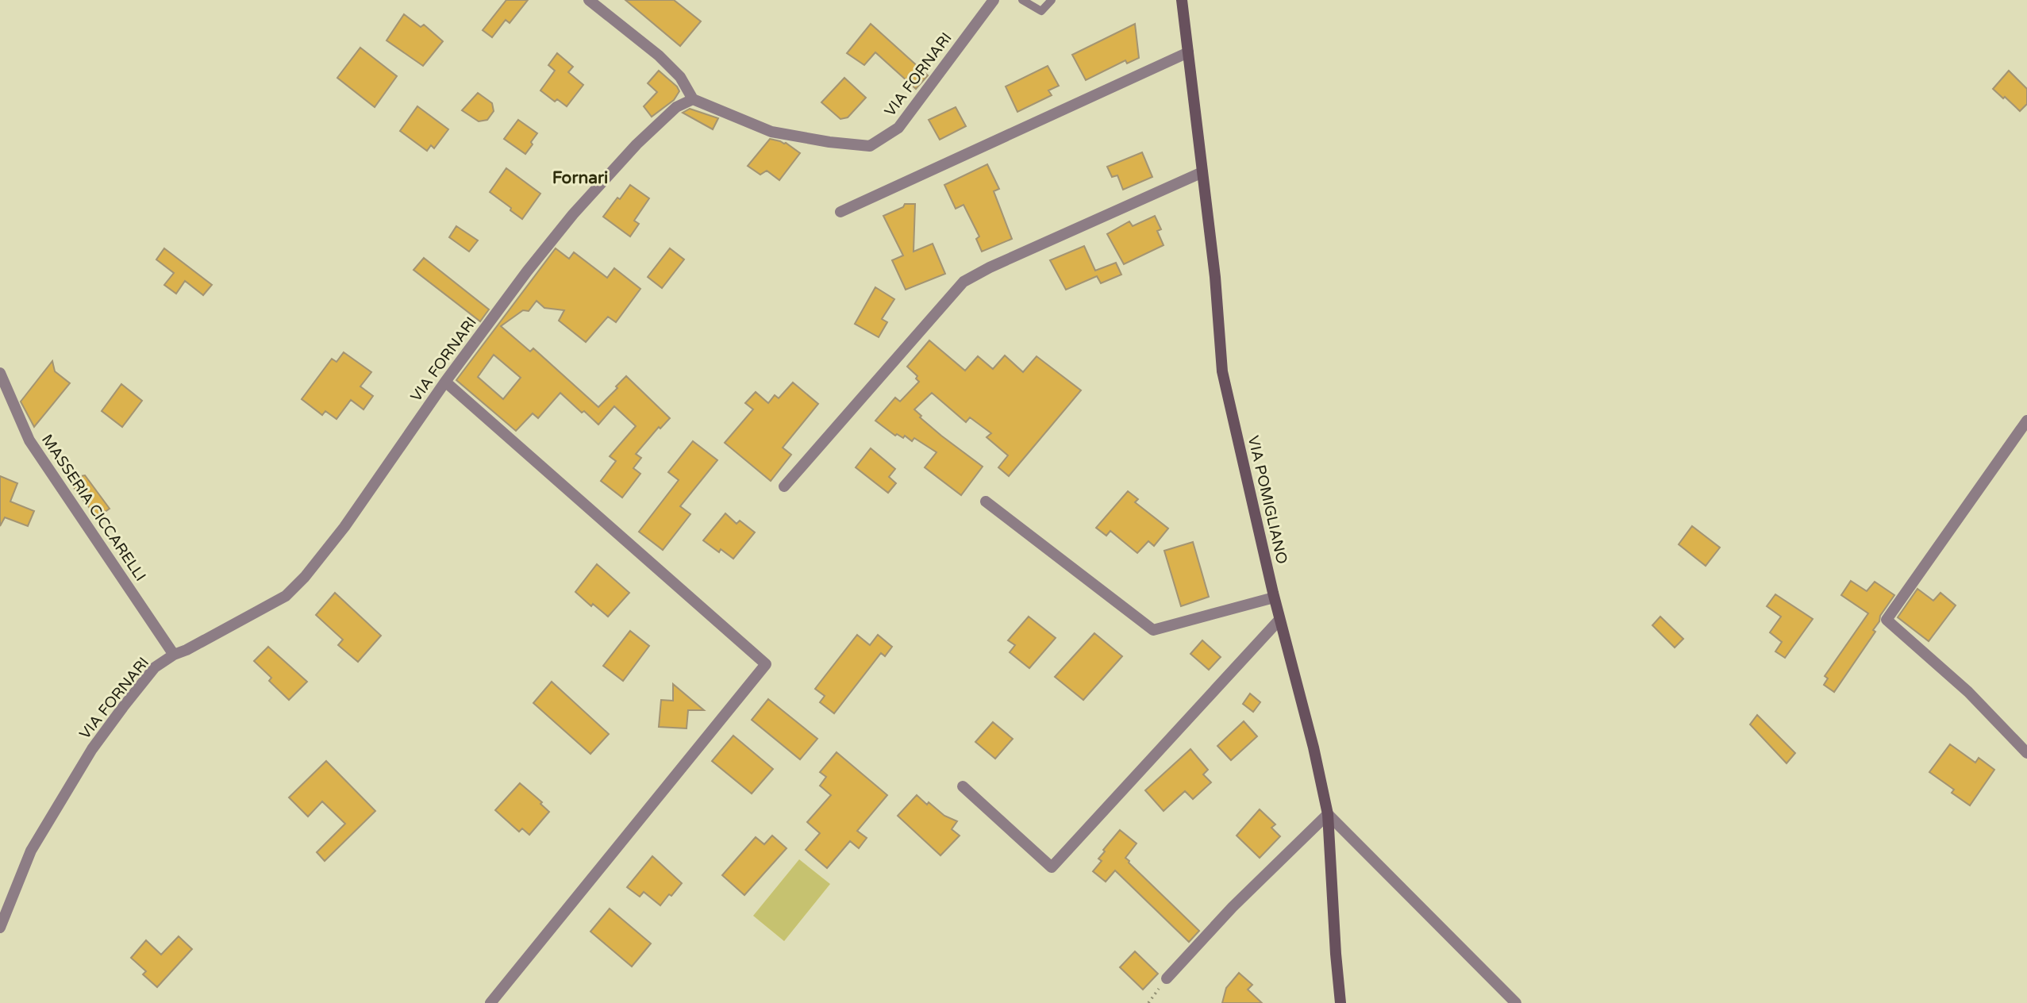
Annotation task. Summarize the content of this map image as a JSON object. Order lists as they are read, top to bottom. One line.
{"streets":{"street":["VIA FORNARI","VIA POMIGLIANO","MASSERIA CICCARELLI"]},"crossings":[["VIA FORNARI","MASSERIA CICCARELLI"]],"districts":["Fornari"]}
